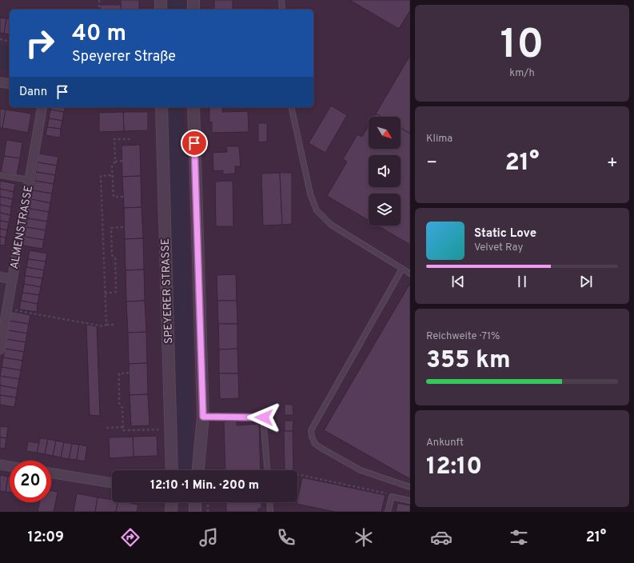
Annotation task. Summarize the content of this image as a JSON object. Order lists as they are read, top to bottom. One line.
{"streets":{"street":["ALMENSTRASSE","SPEYERER STRASSE"]},"north":"bottom right","page":{"tile":[["10","km/h"],"Klima",["Reichweite · 71%","355 km"],["Ankunft","12:10"]],"turn":["40 m","Speyerer Straße"],"then":"Dann","heat":["−","21°","+"],"song":["Static Love","Velvet Ray"],"limit":"20","trip":"12:10 · 1 Min. · 200 m","tabs":["12:09","21°"]}}
